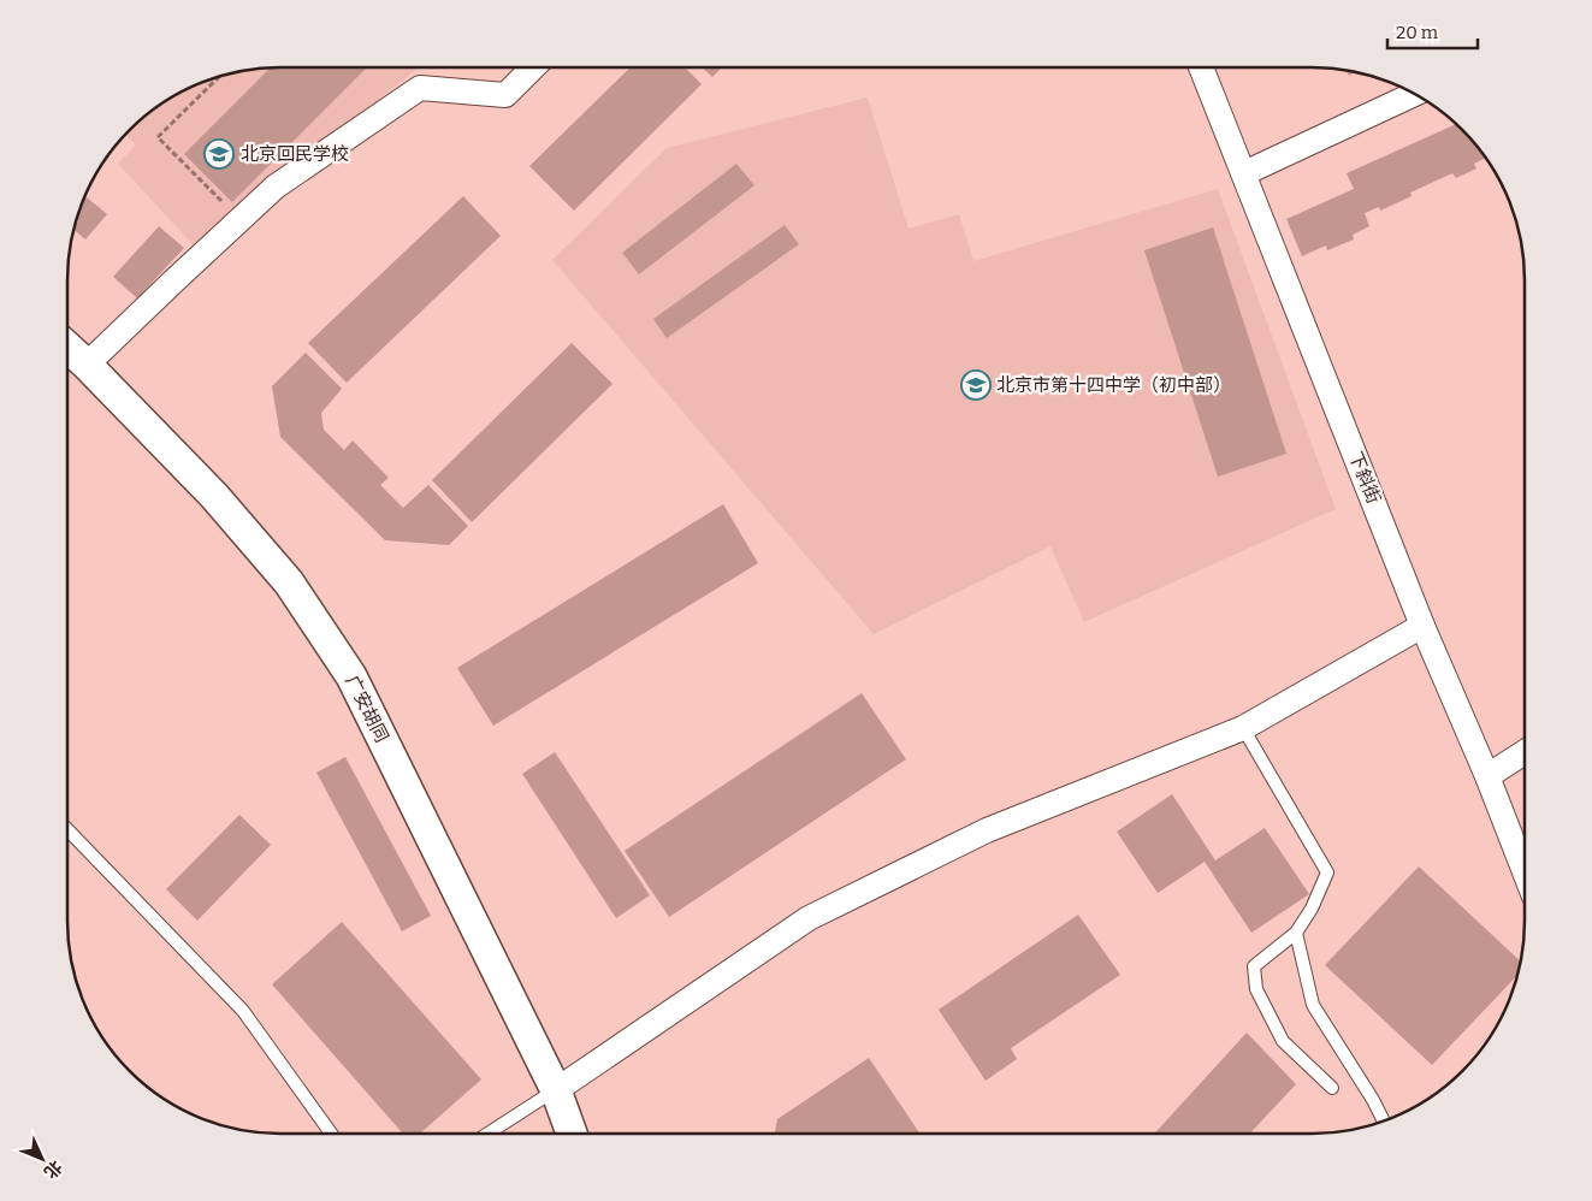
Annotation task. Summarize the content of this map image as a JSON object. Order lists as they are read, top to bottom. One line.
{"streets":{"street":["下斜街","广安胡同"]},"places":{"school or university":["北京回民学校","北京市第十四中学（初中部）"]},"scale_bar":"20 m","north":"bottom right"}
